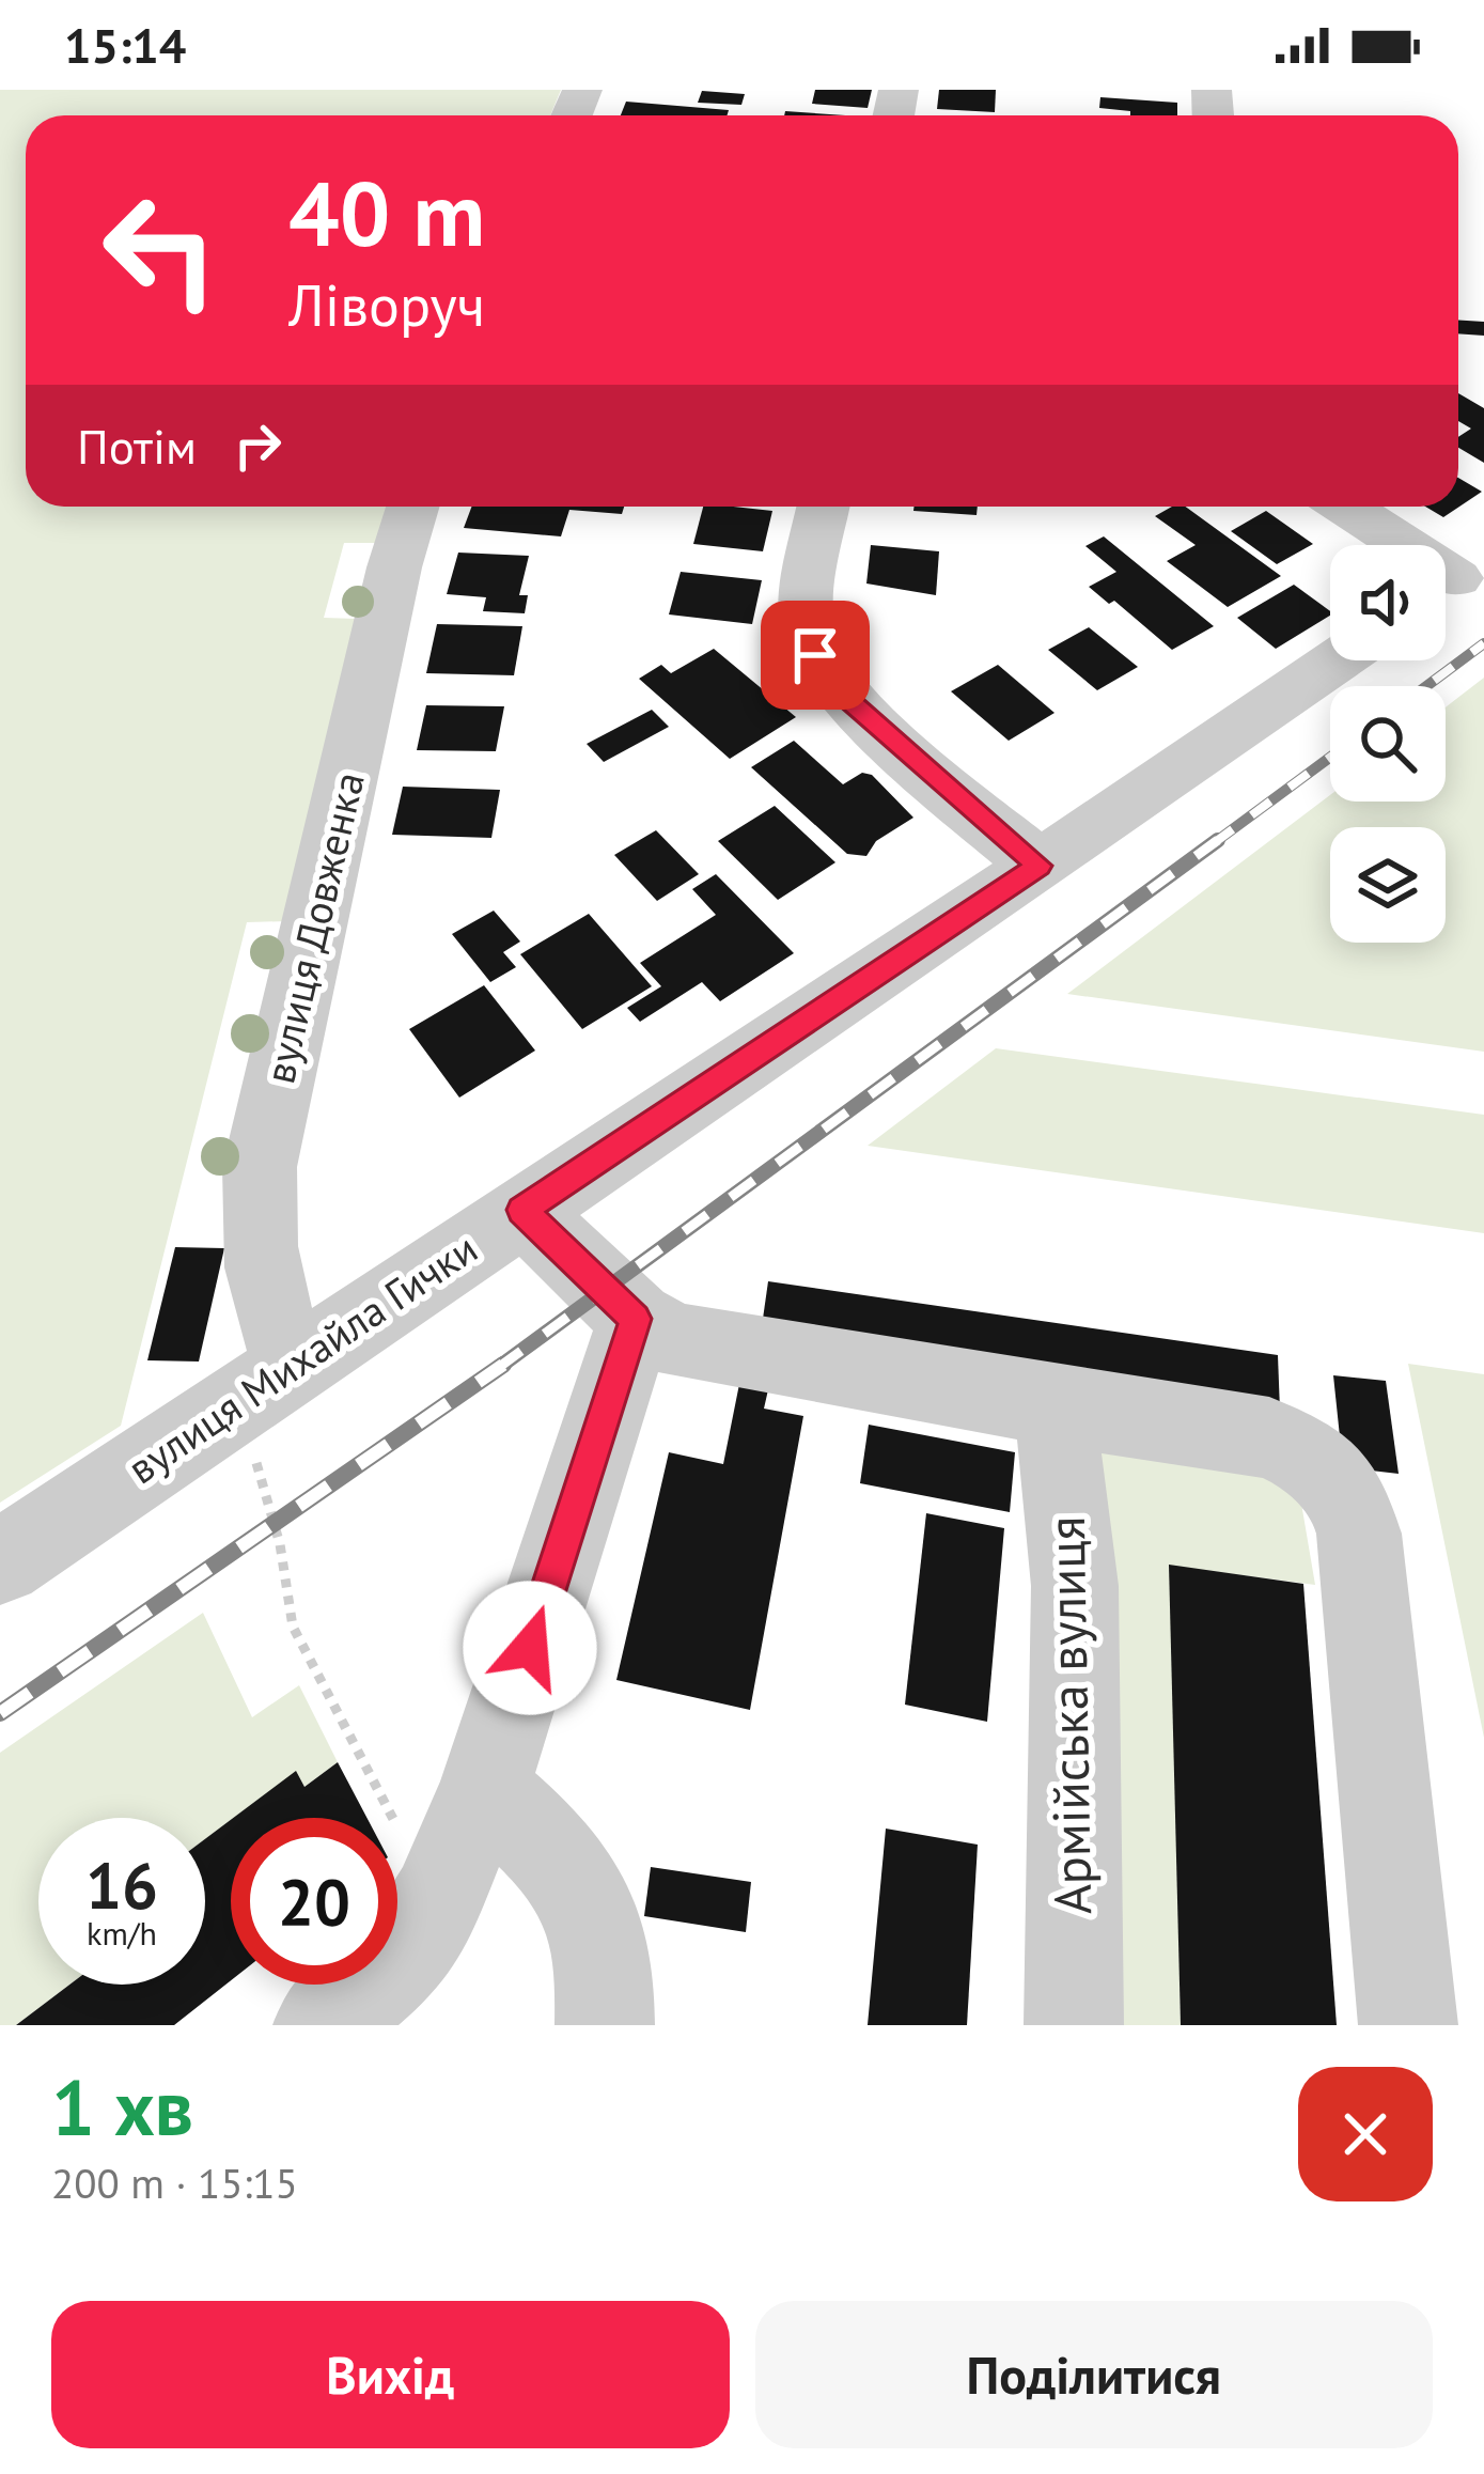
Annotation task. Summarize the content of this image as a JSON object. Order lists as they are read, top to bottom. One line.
{"streets":{"street":["вулиця Довженка","вулиця Михайла Гички","Армійська вулиця"]},"crossings":[["вулиця Довженка","вулиця Михайла Гички"]],"page":{"status":"15:14","turn":["40 m","Ліворуч"],"then":"Потім","speed":"16 km/h","limit":"20","heading":["1 хв","200 m · 15:15"],"buttons":["Вихід","Поділитися"]}}
